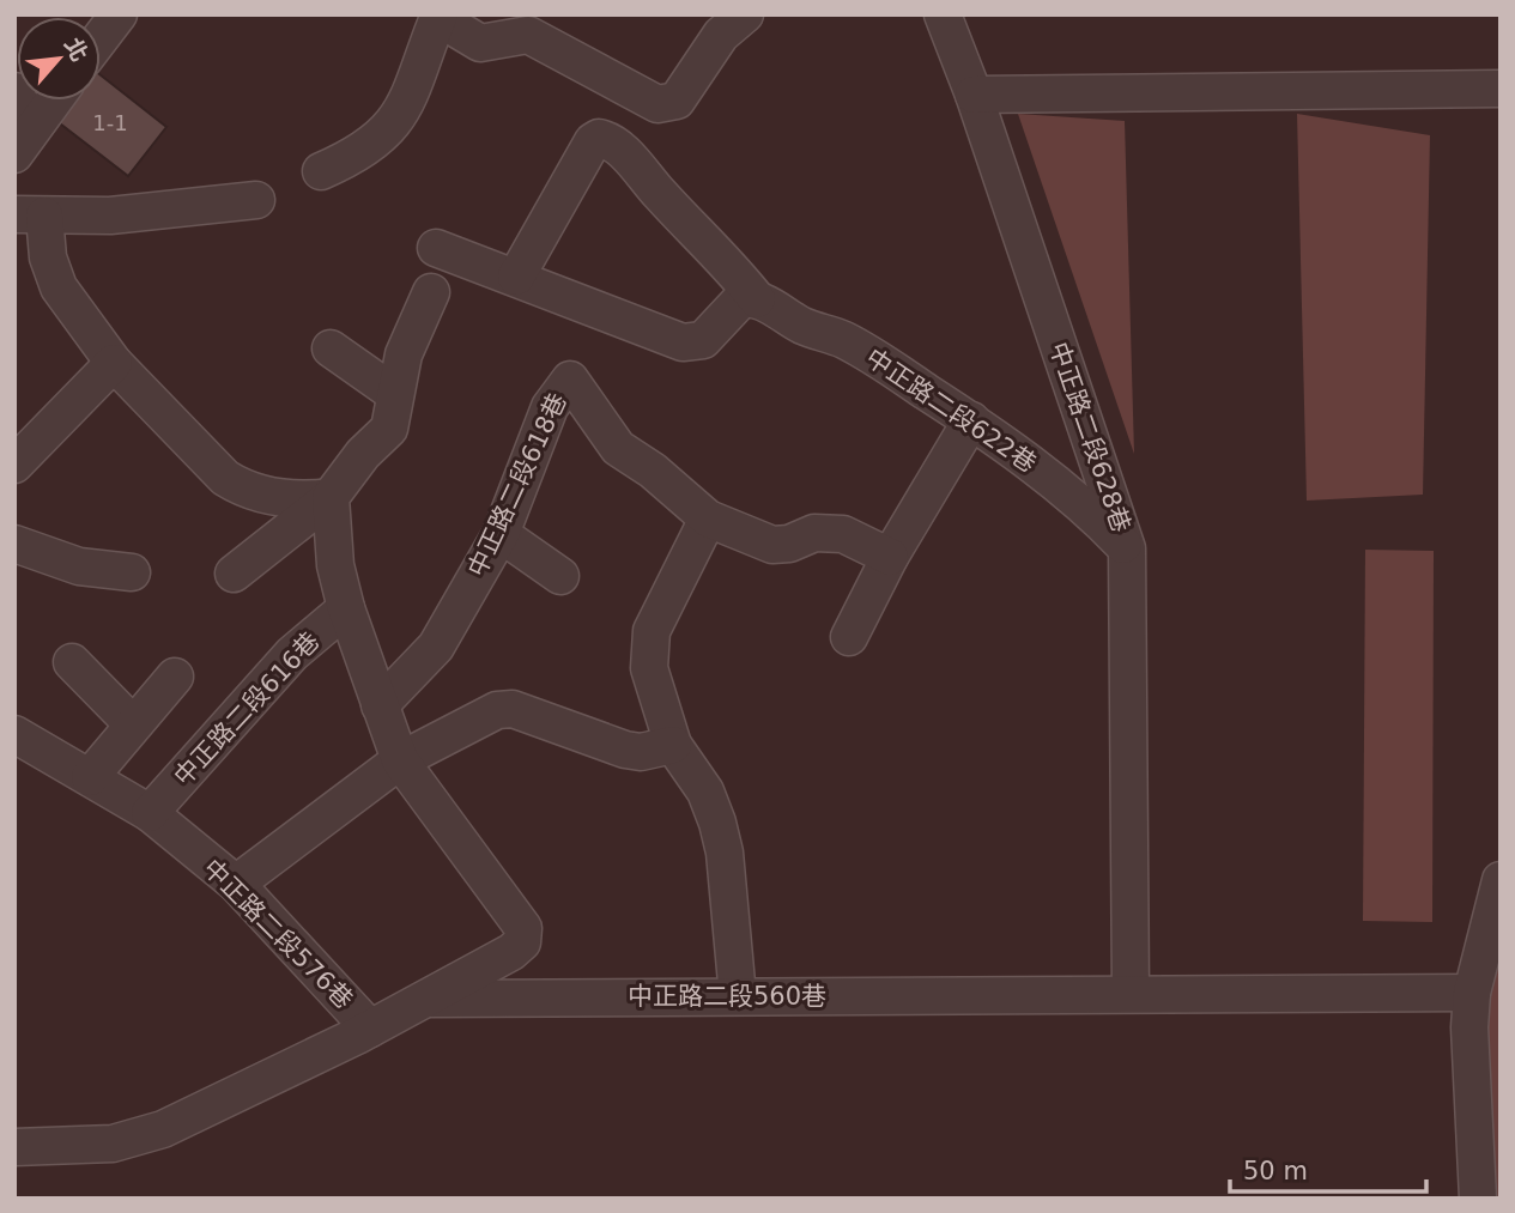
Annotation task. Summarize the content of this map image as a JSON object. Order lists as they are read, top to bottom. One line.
{"streets":{"street":["中正路二段622巷","中正路二段628巷","中正路二段618巷","中正路二段616巷","中正路二段576巷","中正路二段560巷"]},"crossings":[["中正路二段622巷","中正路二段628巷"],["中正路二段628巷","中正路二段560巷"],["中正路二段618巷","中正路二段616巷"],["中正路二段616巷","中正路二段576巷"],["中正路二段616巷","中正路二段560巷"],["中正路二段576巷","中正路二段560巷"]],"house_numbers":["1-1"],"scale_bar":"50 m","north":"top right"}
